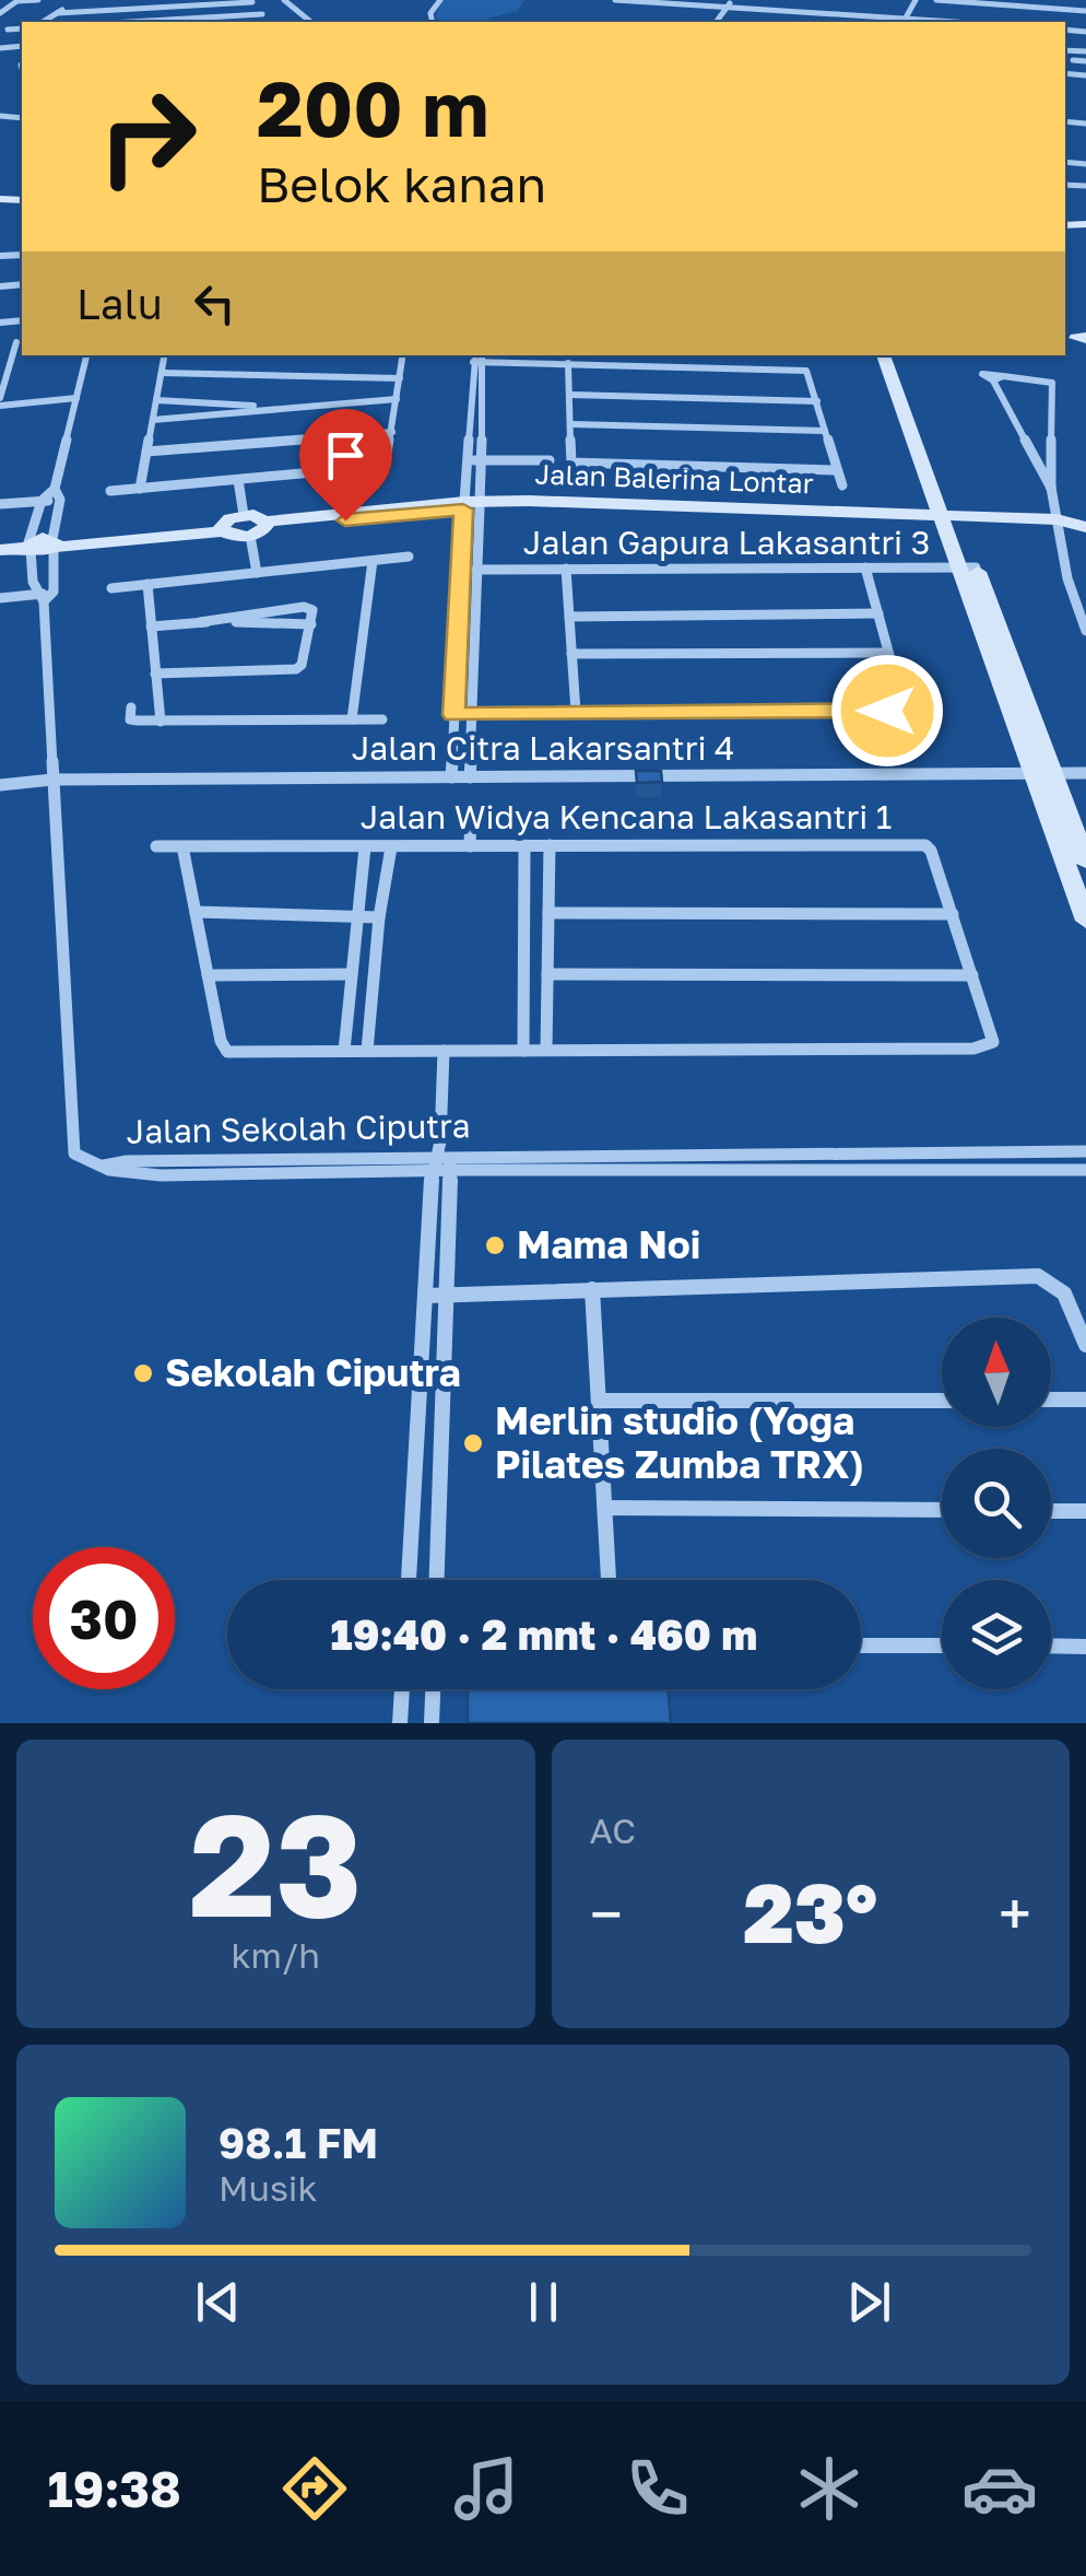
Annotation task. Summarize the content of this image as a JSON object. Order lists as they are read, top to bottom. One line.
{"streets":{"street":["Jalan Balerina Lontar","Jalan Gapura Lakasantri 3","Jalan Citra Lakarsantri 4","Jalan Widya Kencana Lakasantri 1","Jalan Sekolah Ciputra"]},"crossings":[["Jalan Citra Lakarsantri 4","Jalan Sekolah Ciputra"]],"places":["Mama Noi","Sekolah Ciputra","Merlin studio (Yoga Pilates Zumba TRX)"],"north":"top","page":{"turn":["200 m","Belok kanan"],"then":"Lalu","limit":"30","trip":"19:40 · 2 mnt · 460 m","tile":[["23","km/h"],"AC"],"heat":["−","23°","+"],"song":["98.1 FM","Musik"],"tabs":"19:38"}}
